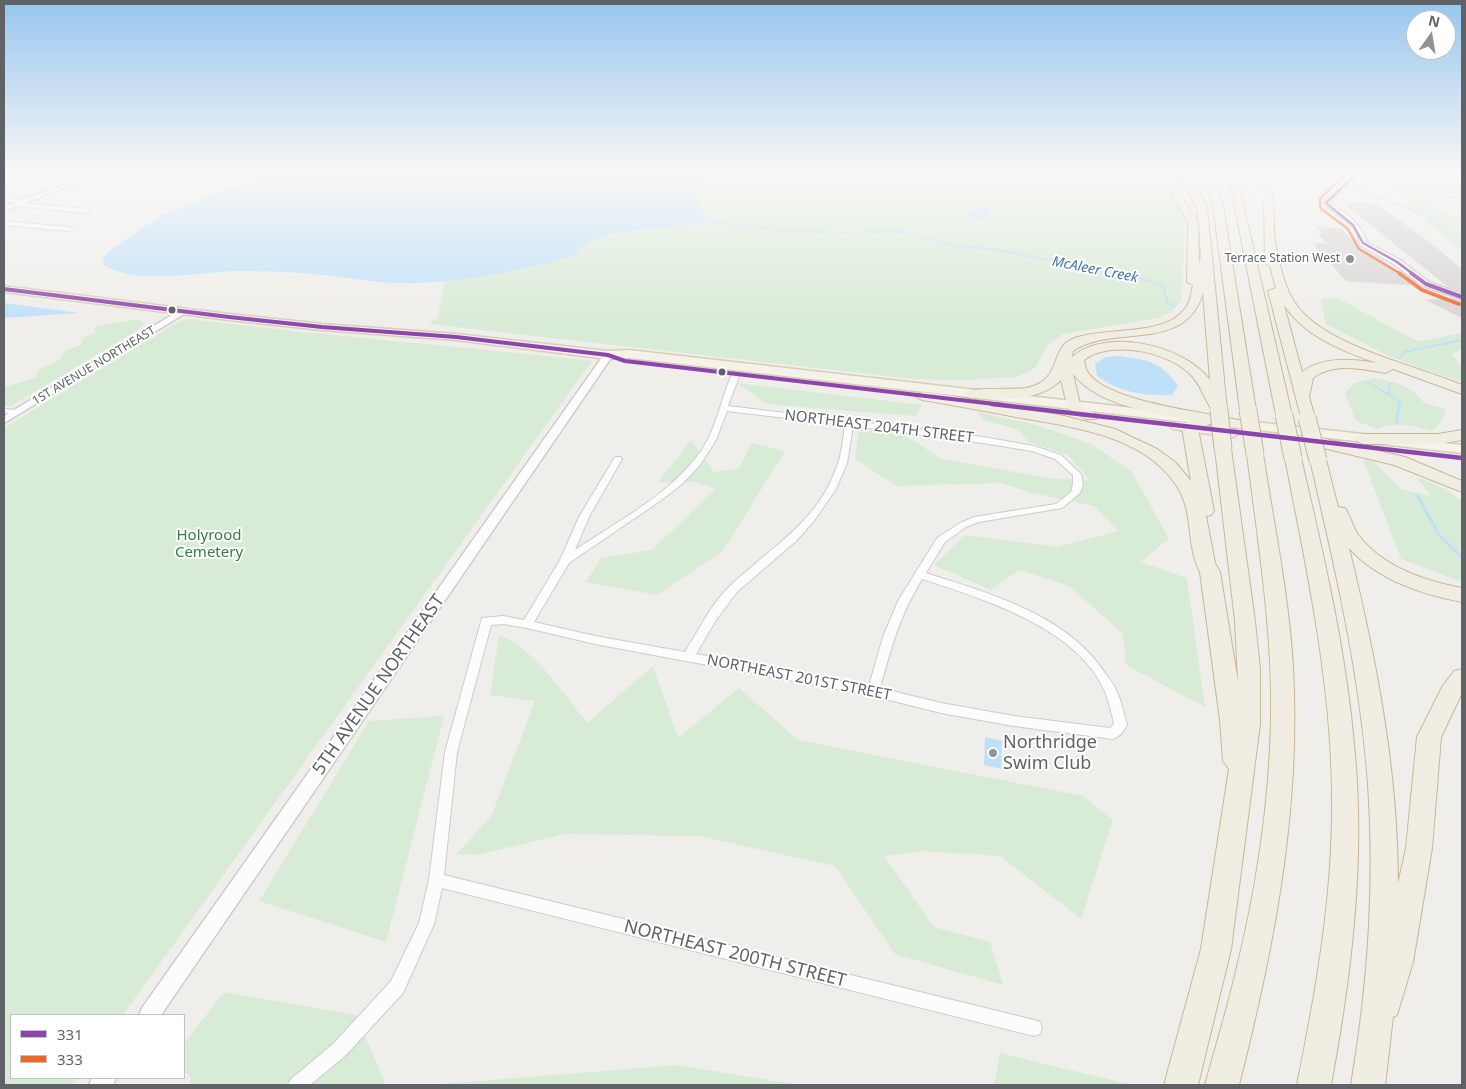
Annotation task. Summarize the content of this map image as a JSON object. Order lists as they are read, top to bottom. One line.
{"streets":{"street":["1ST AVENUE NORTHEAST","NORTHEAST 204TH STREET","NORTHEAST 201ST STREET","5TH AVENUE NORTHEAST","NORTHEAST 200TH STREET"]},"crossings":[["NORTHEAST 204TH STREET","NORTHEAST 201ST STREET"],["NORTHEAST 201ST STREET","NORTHEAST 200TH STREET"]],"water":["McAleer Creek"],"parks":["Holyrood Cemetery"],"places":["Terrace Station West","Northridge Swim Club"],"lines":["transit line 331","transit line 333"],"legend":["331","333"],"north":"top"}
